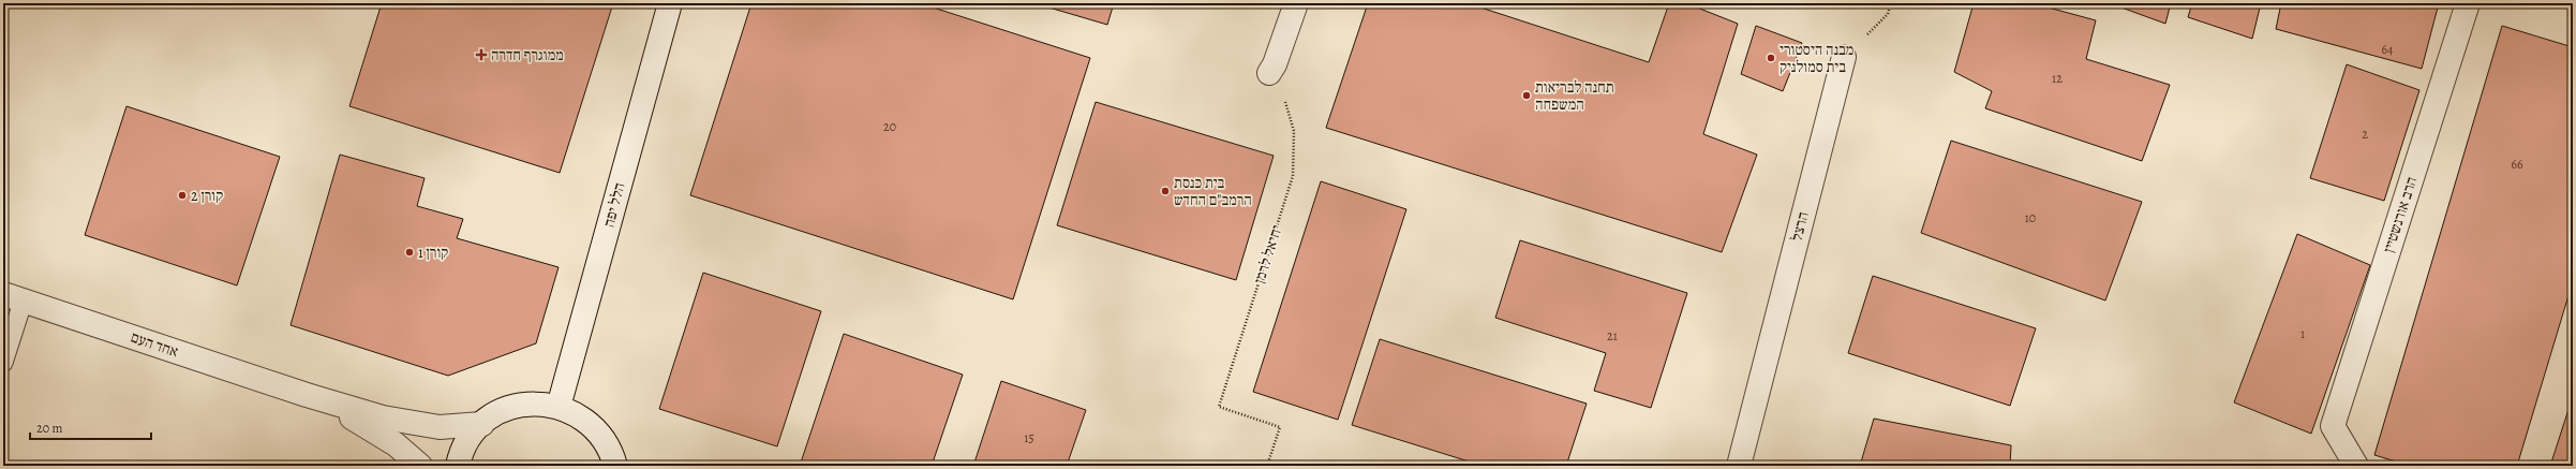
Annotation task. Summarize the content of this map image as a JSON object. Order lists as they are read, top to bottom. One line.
{"streets":{"street":["הלל יפה","הרב אורנשטיין","הרצל","אחד העם"],"path":["יחיאל לרמן"]},"places":{"health":["ממוגרף חדרה"],"other":["מבנה היסטורי בית סמולניק","תחנה לבריאות המשפחה","בית כנסת הרמב\"ם החדש","קורן 2","קורן 1"]},"house_numbers":["64","12","20","2","66","10","1","21","15"],"scale_bar":"20 m"}
